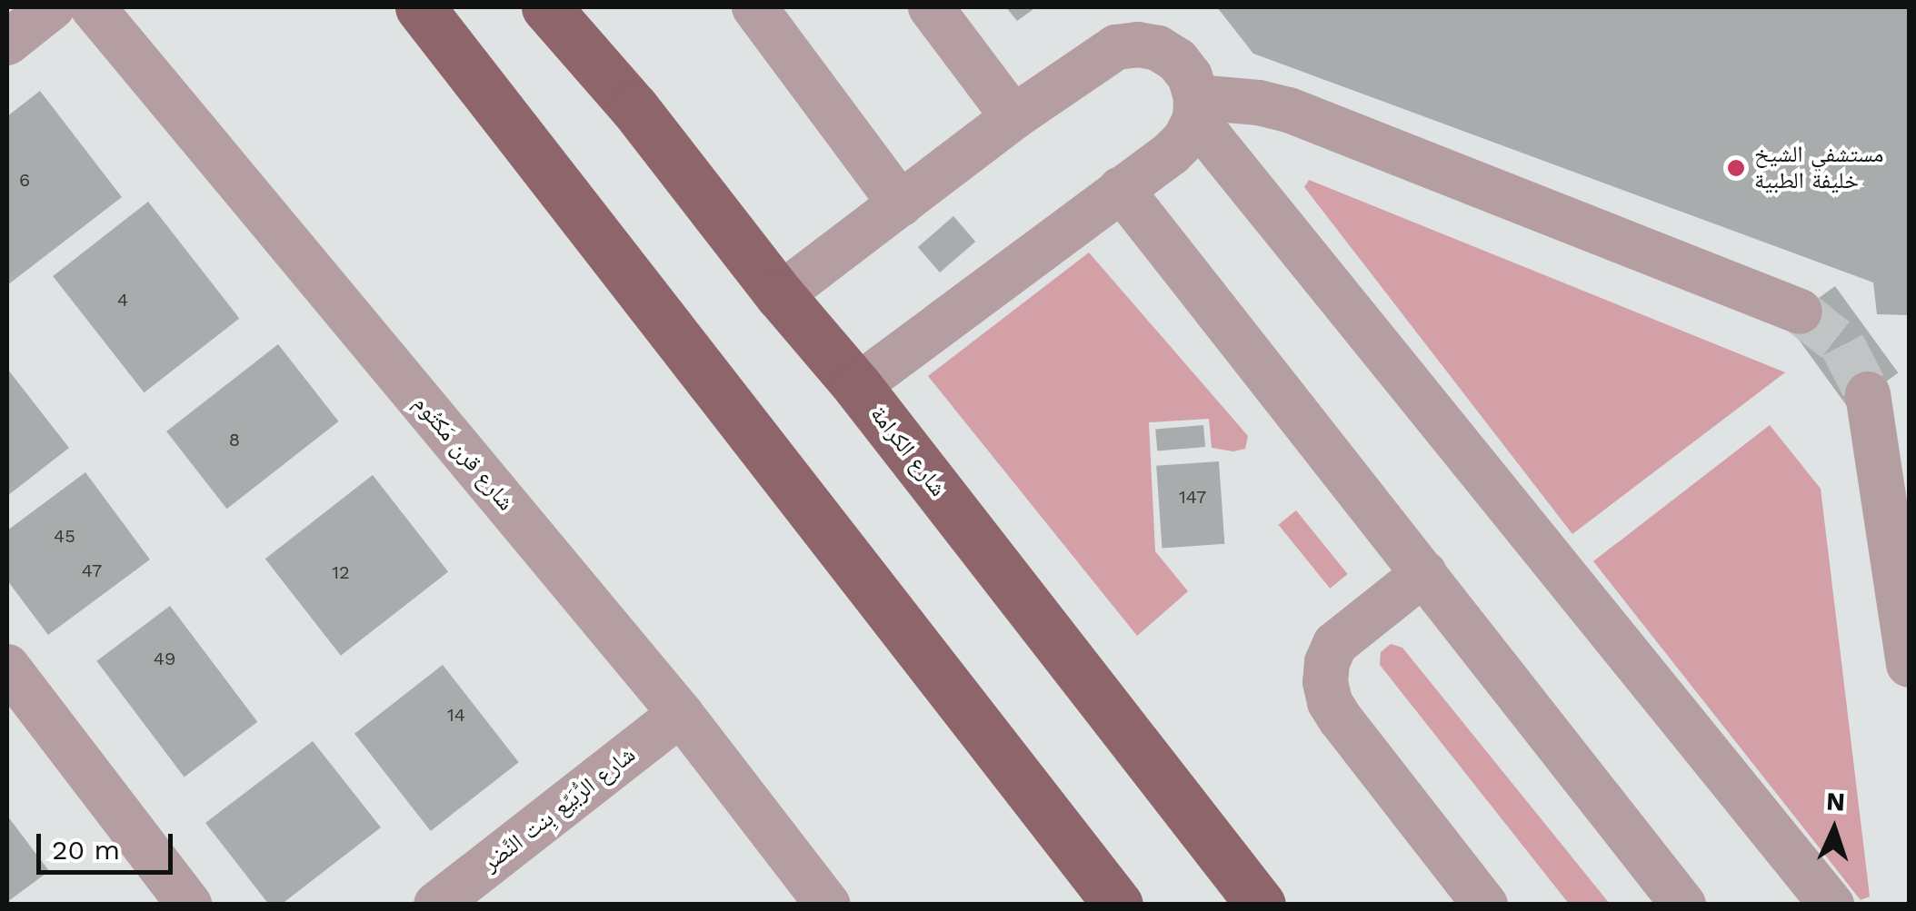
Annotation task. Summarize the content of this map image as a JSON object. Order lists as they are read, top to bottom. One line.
{"streets":{"main road":["شارع الكرامة"],"street":["شارع قرن مَكتُوم","شارع الرُّبَيِّع بِنت النَّضر"]},"crossings":[["شارع قرن مَكتُوم","شارع الرُّبَيِّع بِنت النَّضر"]],"places":["مستشفي الشيخ خليفة الطبية"],"house_numbers":["6","4","8","147","45","47","12","49","14"],"scale_bar":"20 m","north":"top"}
